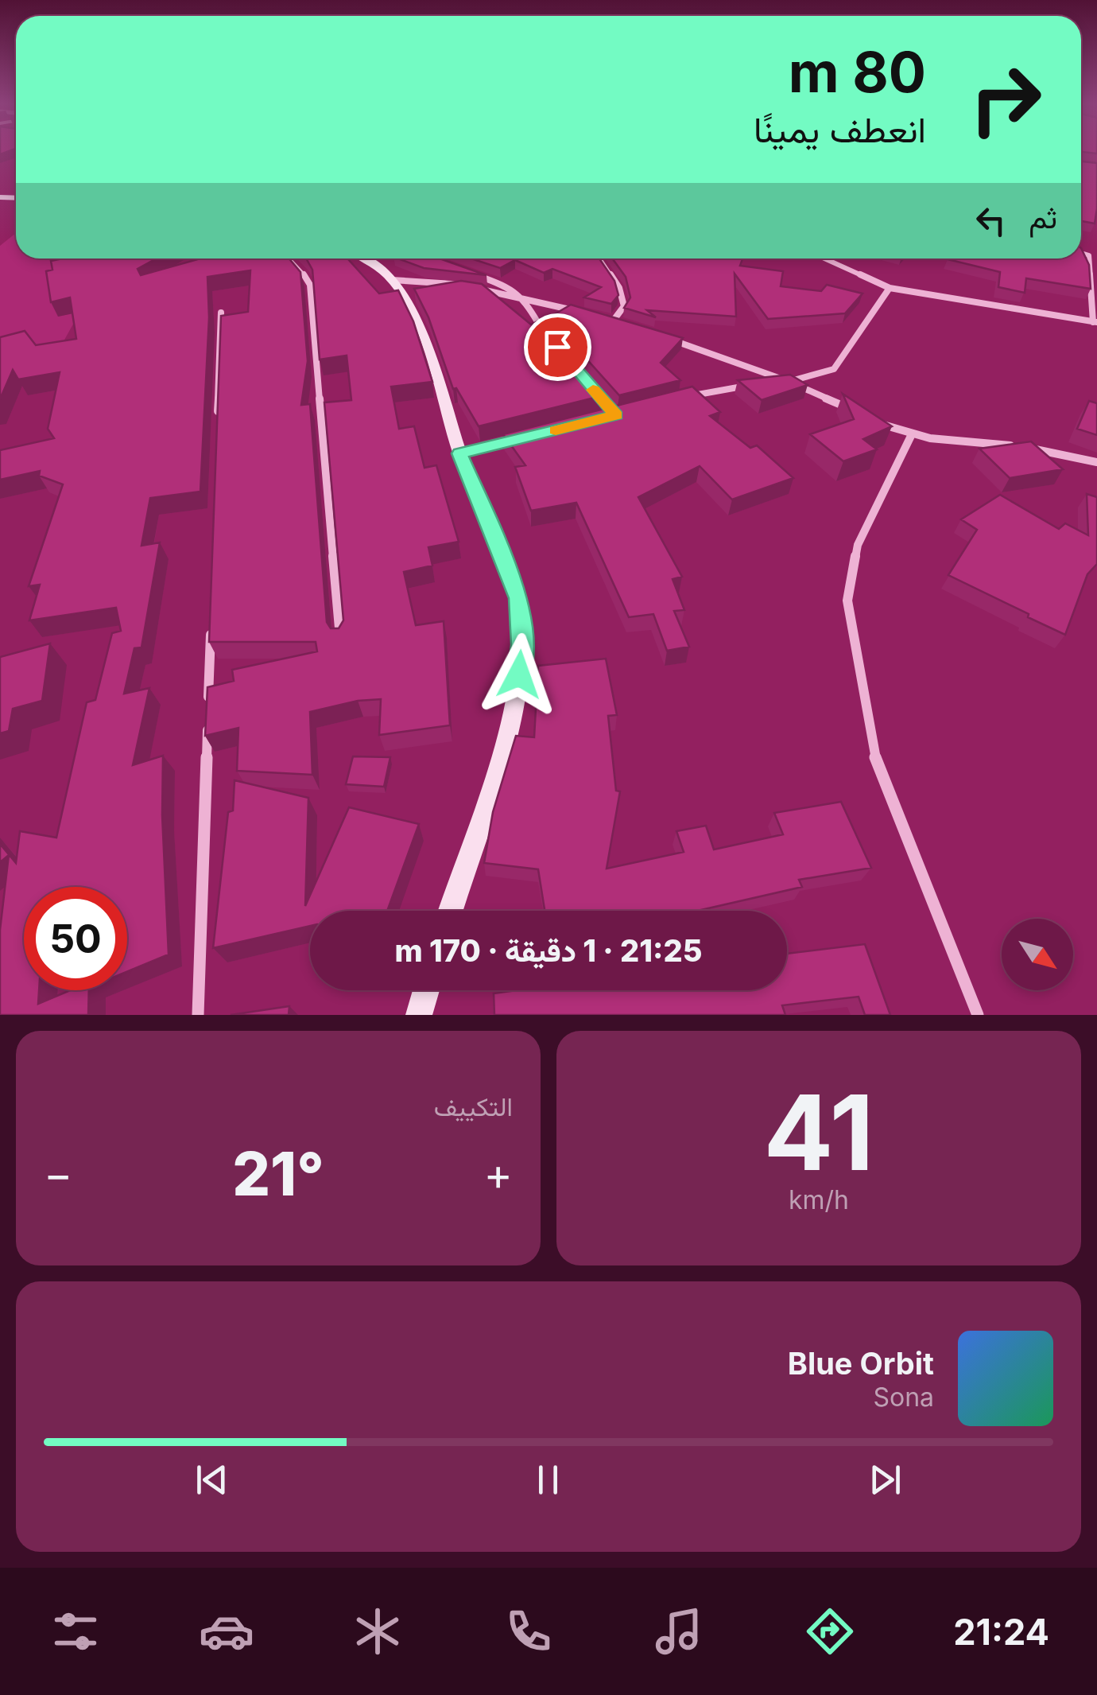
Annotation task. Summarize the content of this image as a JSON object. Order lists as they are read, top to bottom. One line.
{"north":"bottom right","page":{"turn":["80 m","انعطف يمينًا"],"then":"ثم","limit":"50","trip":"21:25 · 1 دقيقة · 170 m","tile":[["41","km/h"],"التكييف"],"heat":["−","21°","+"],"song":["Blue Orbit","Sona"],"tabs":"21:24"}}
